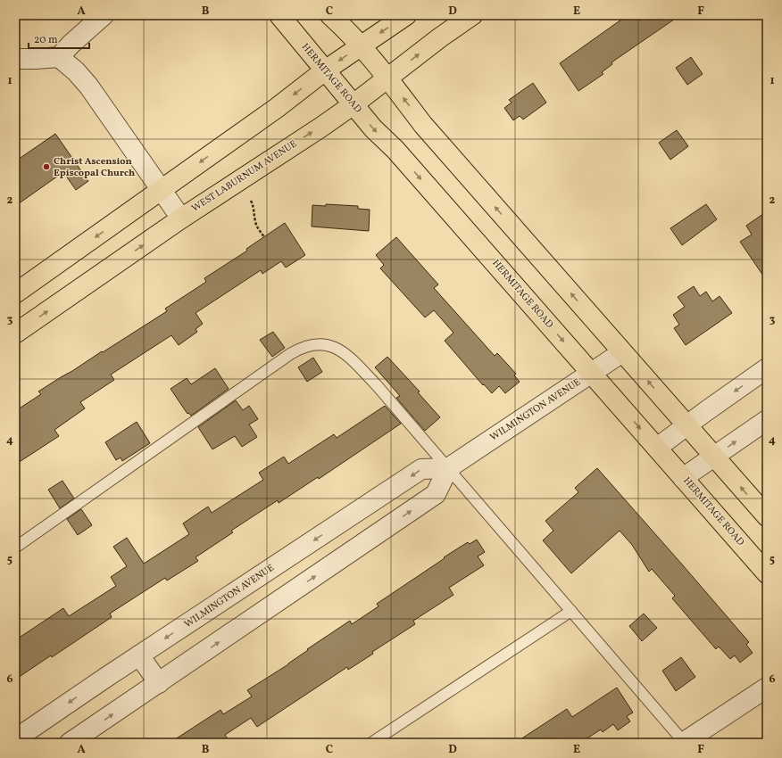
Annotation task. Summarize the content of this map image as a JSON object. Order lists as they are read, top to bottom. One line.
{"streets":{"main road":["HERMITAGE ROAD","WEST LABURNUM AVENUE"],"street":["WILMINGTON AVENUE"]},"crossings":[["HERMITAGE ROAD","WEST LABURNUM AVENUE"],["HERMITAGE ROAD","WILMINGTON AVENUE"]],"places":["Christ Ascension Episcopal Church"],"scale_bar":"20 m","grid":{"columns":["A","B","C","D","E","F"],"rows":["1","2","3","4","5","6"]}}
